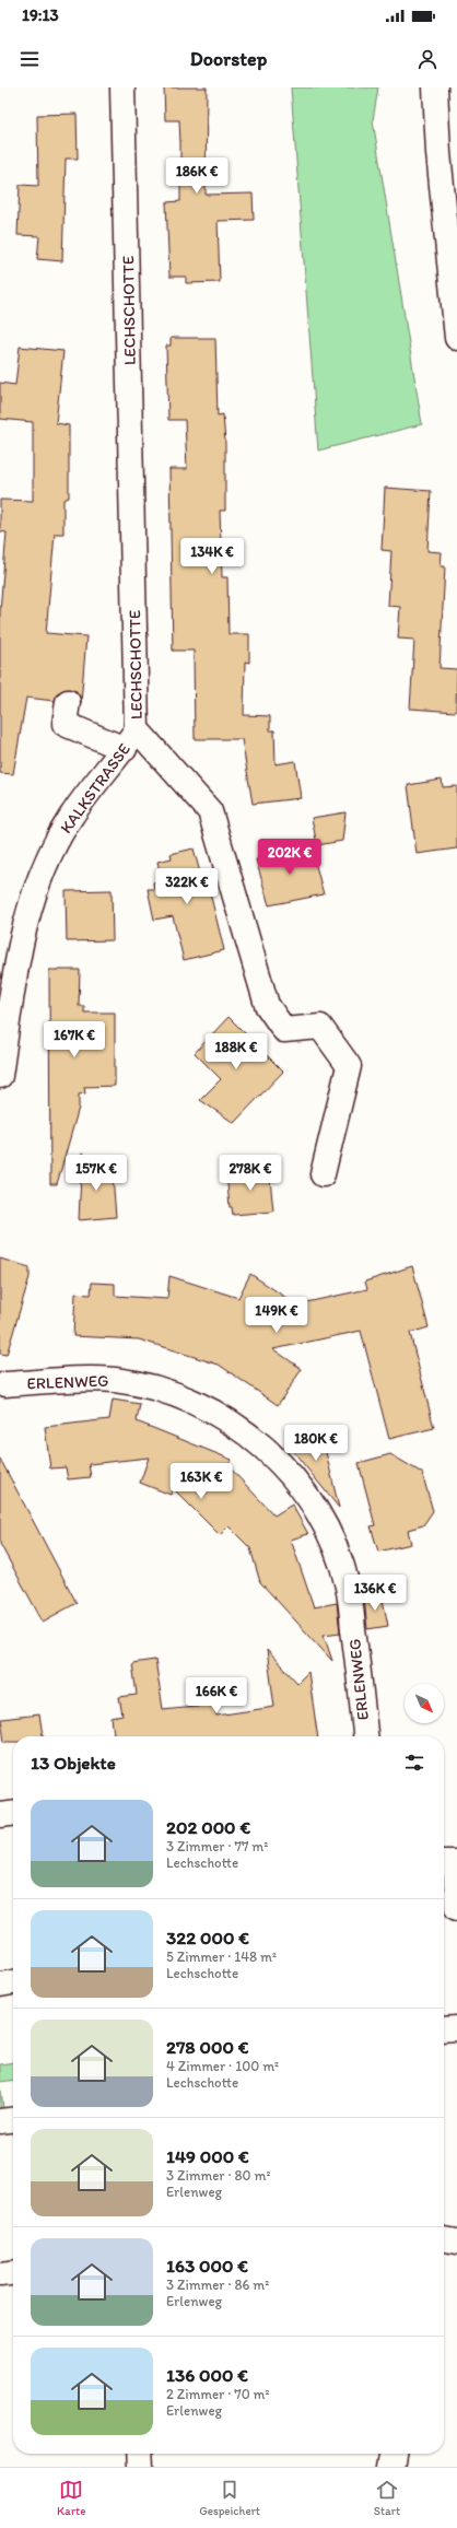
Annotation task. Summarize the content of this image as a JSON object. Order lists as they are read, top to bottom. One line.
{"streets":{"street":["LECHSCHOTTE","KALKSTRASSE","ERLENWEG"]},"crossings":[["LECHSCHOTTE","KALKSTRASSE"]],"north":"bottom right","page":{"status":"19:13","header":"Doorstep","price":["186K €","134K €","202K €","322K €","167K €","188K €","157K €","278K €","149K €","180K €","163K €","136K €","166K €"],"heading":"13 Objekte","list":[{"name":"202 000 €","note":"3 Zimmer · 77 m² · Lechschotte"},{"name":"322 000 €","note":"5 Zimmer · 148 m² · Lechschotte"},{"name":"278 000 €","note":"4 Zimmer · 100 m² · Lechschotte"},{"name":"149 000 €","note":"3 Zimmer · 80 m² · Erlenweg"},{"name":"163 000 €","note":"3 Zimmer · 86 m² · Erlenweg"},{"name":"136 000 €","note":"2 Zimmer · 70 m² · Erlenweg"}],"tabs":["Karte","Gespeichert","Start"]}}
